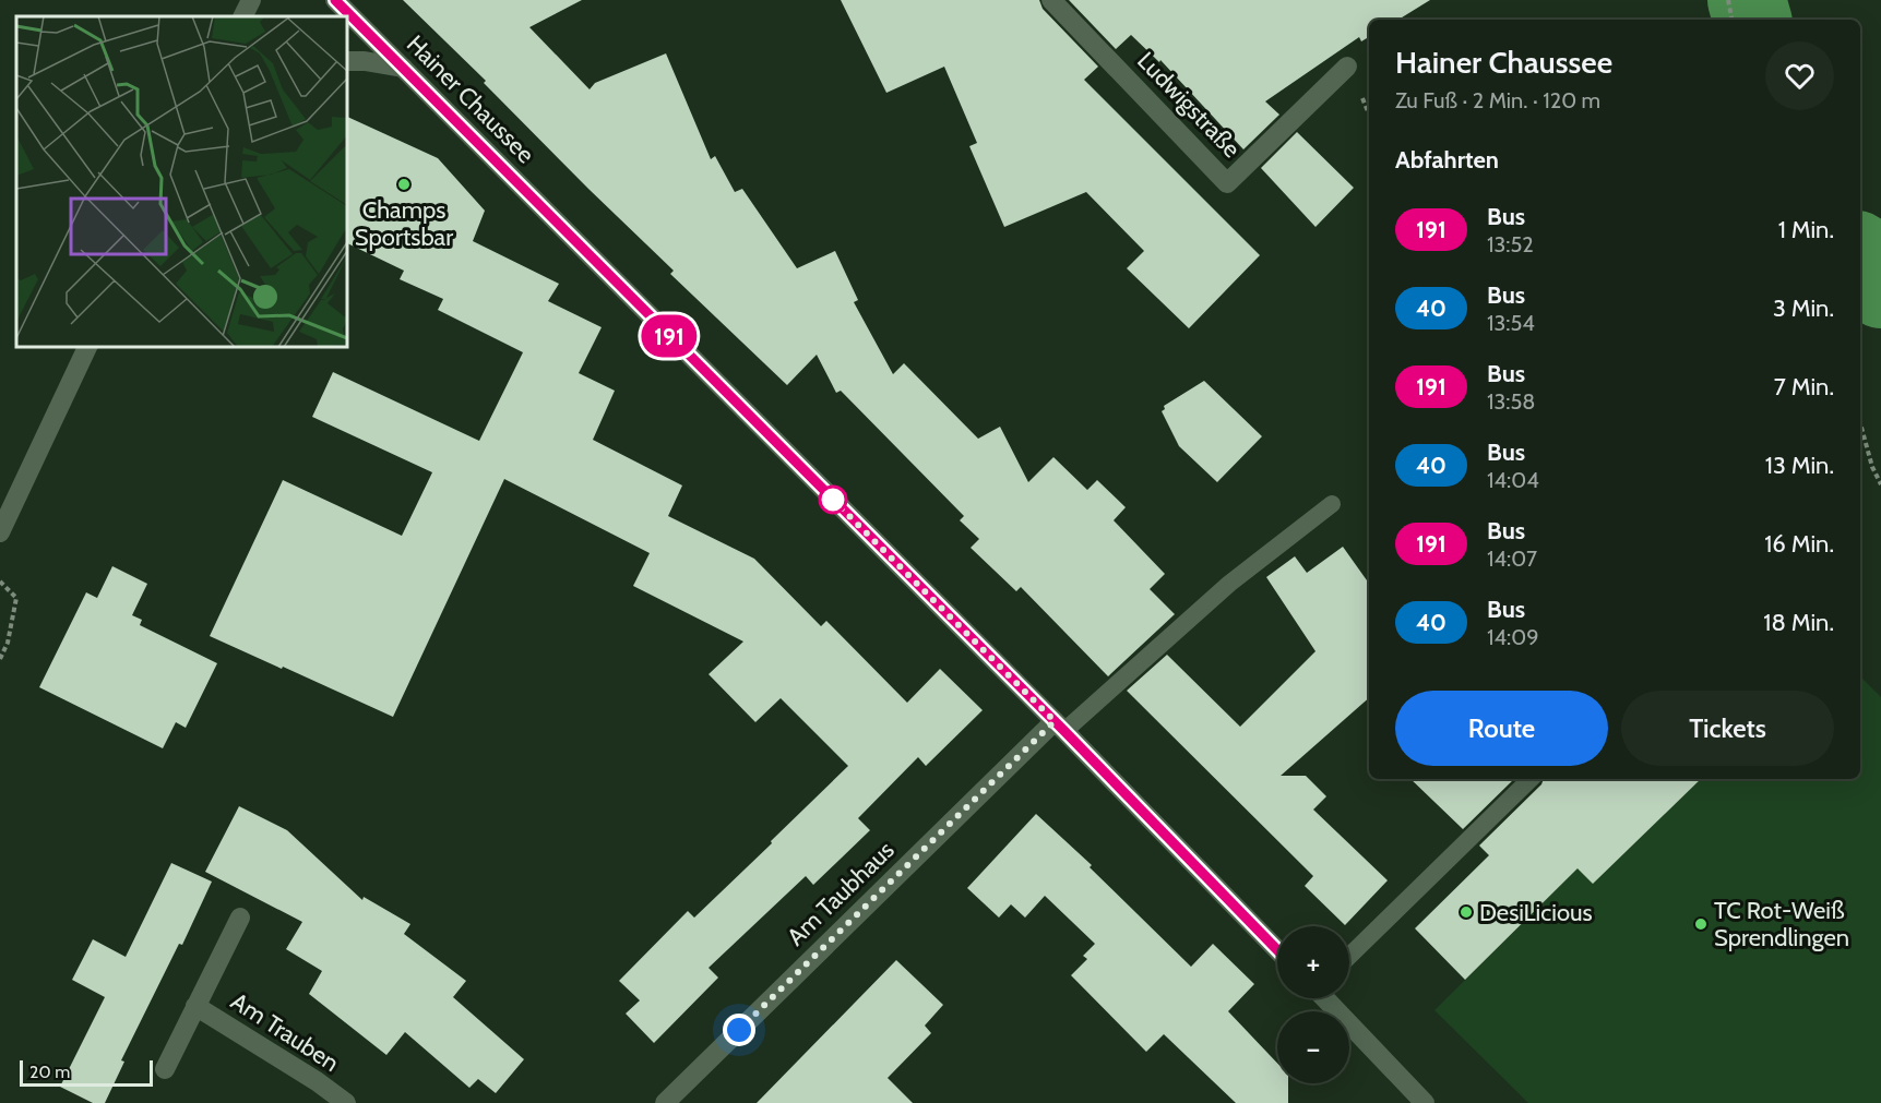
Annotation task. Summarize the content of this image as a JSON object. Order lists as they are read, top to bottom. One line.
{"streets":{"street":["Hainer Chaussee","Ludwigstraße","Am Taubhaus","Am Trauben"]},"crossings":[["Hainer Chaussee","Am Taubhaus"]],"places":["Champs Sportsbar","DesiLicious","TC Rot-Weiß Sprendlingen"],"lines":["bus line 191"],"scale_bar":"20 m","page":{"on_map":"191","heading":[["Hainer Chaussee","Zu Fuß · 2 Min. · 120 m"],"Abfahrten"],"list":[{"mark":"191","name":"Bus","note":"13:52","value":"1 Min."},{"mark":"40","name":"Bus","note":"13:54","value":"3 Min."},{"mark":"191","name":"Bus","note":"13:58","value":"7 Min."},{"mark":"40","name":"Bus","note":"14:04","value":"13 Min."},{"mark":"191","name":"Bus","note":"14:07","value":"16 Min."},{"mark":"40","name":"Bus","note":"14:09","value":"18 Min."}],"buttons":["Route","Tickets"],"map_buttons":["+","−"],"scale":"20 m"}}
